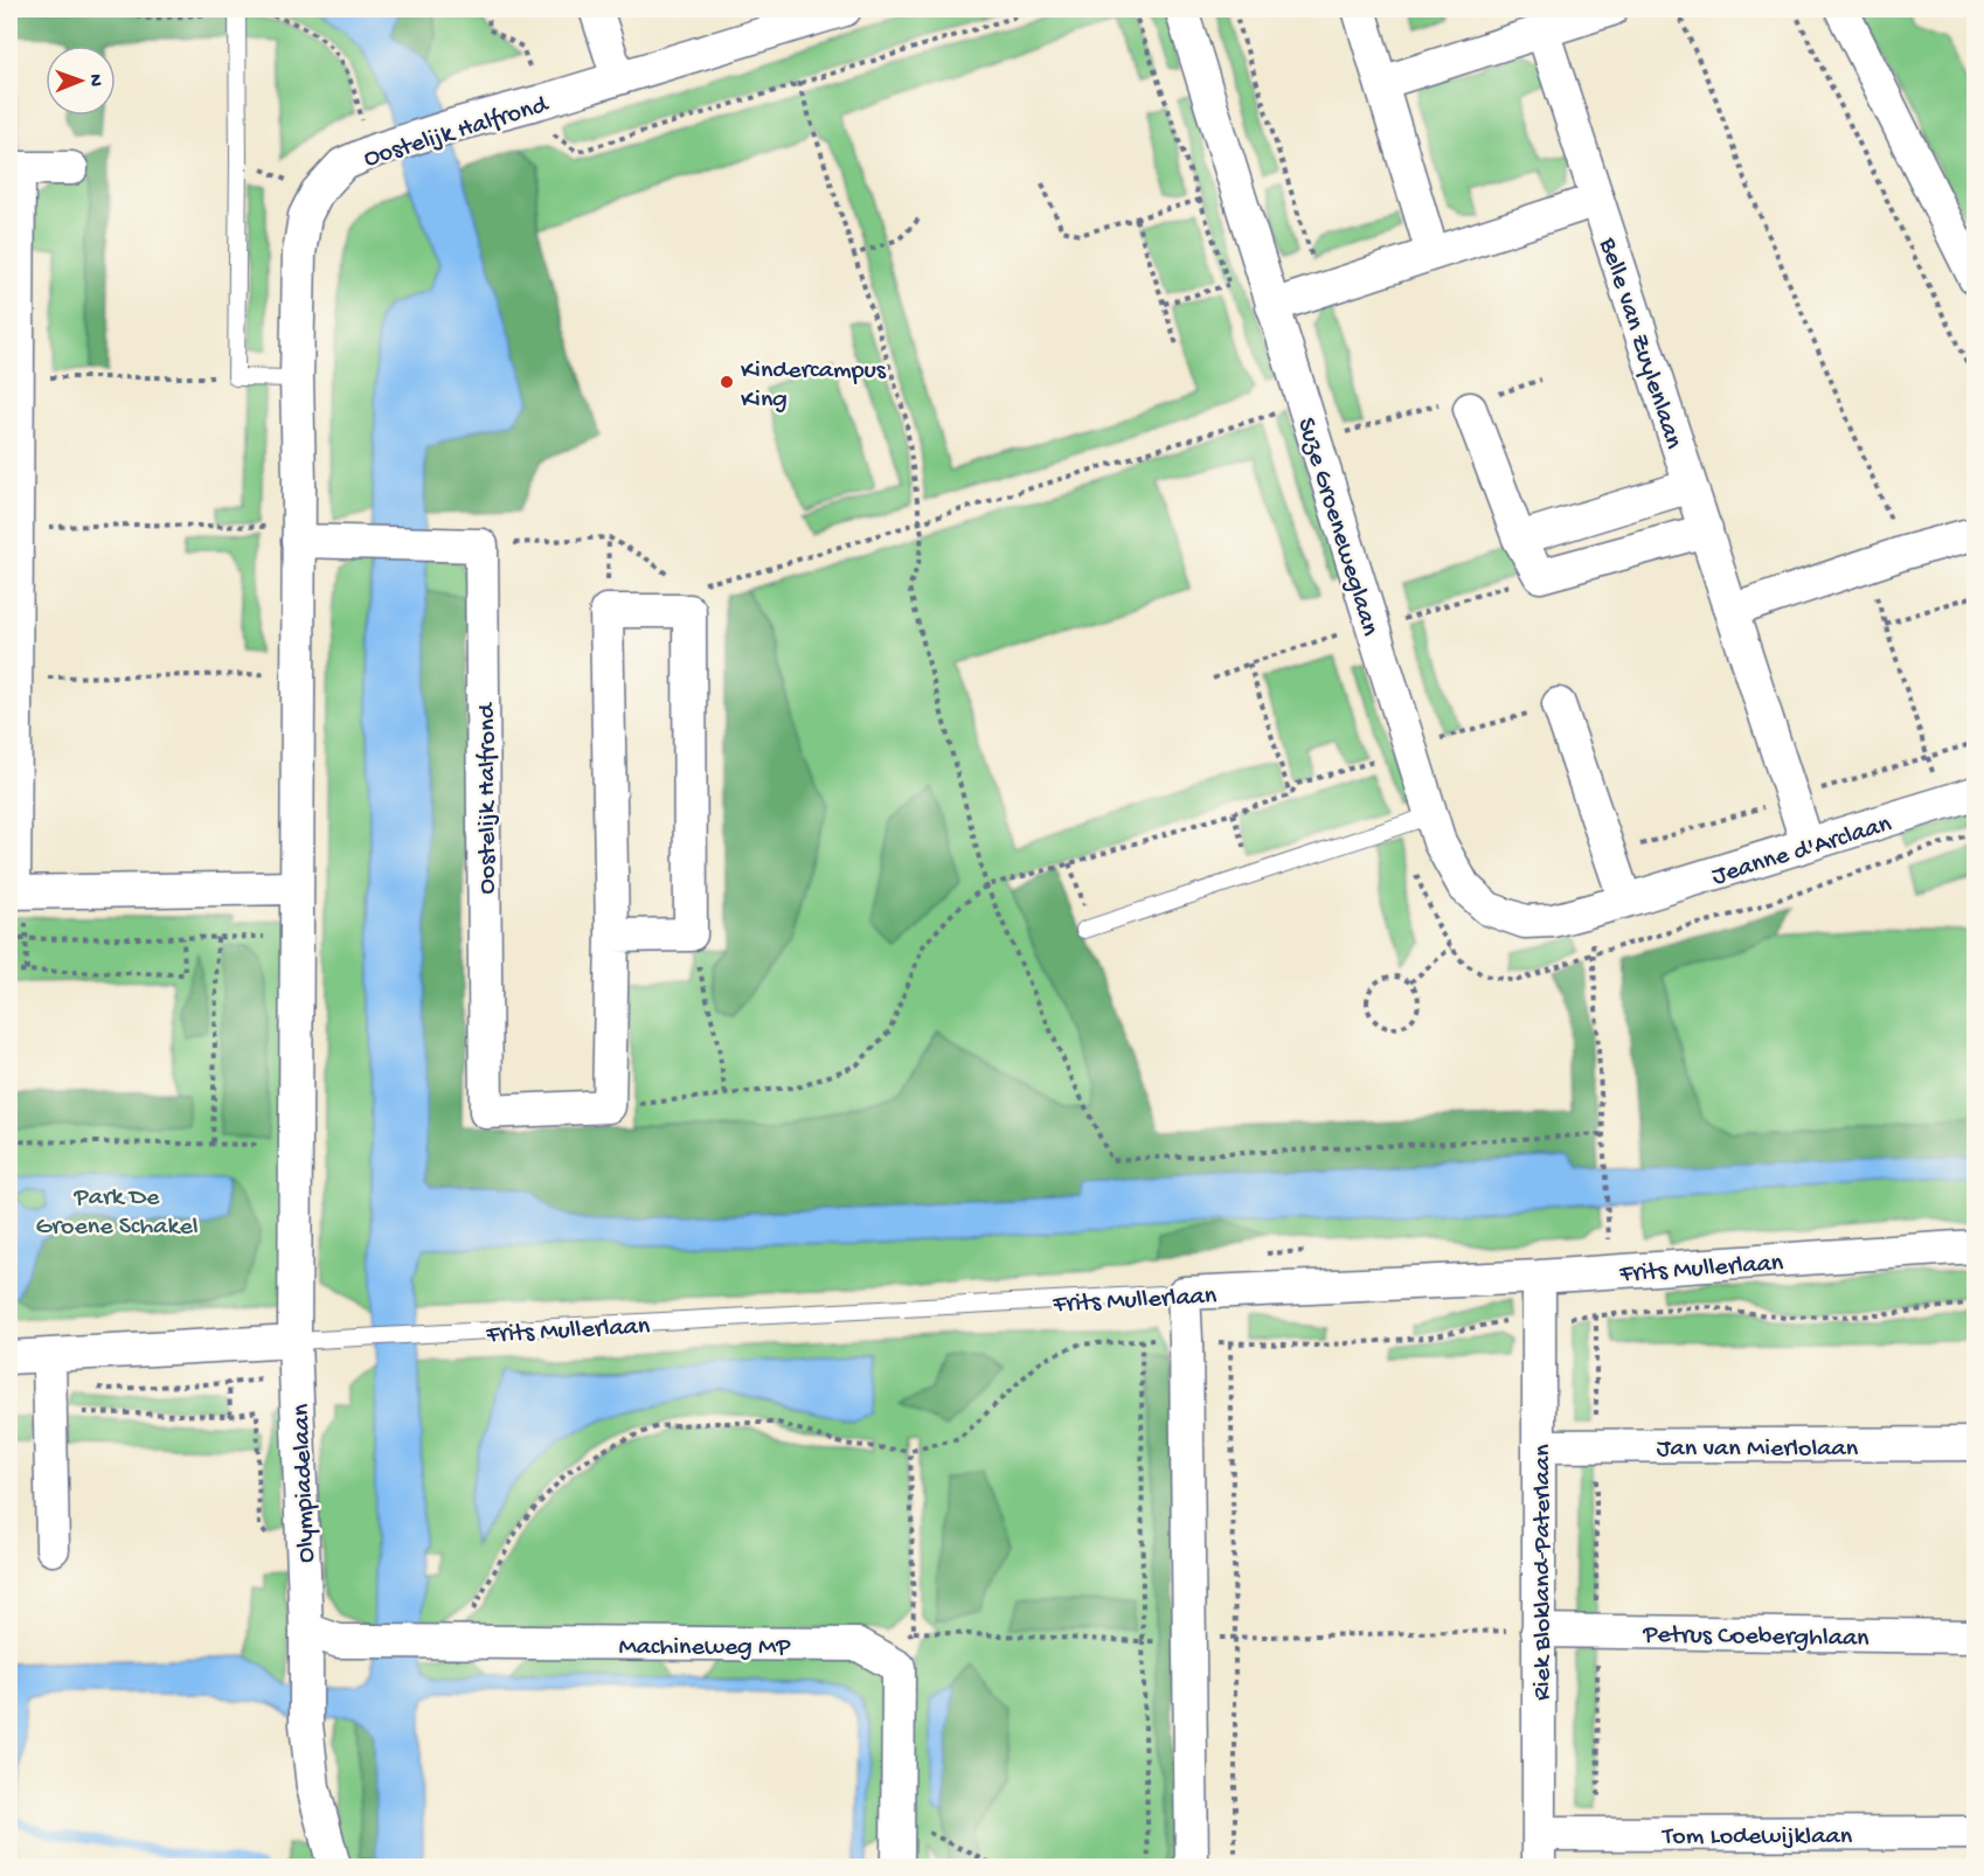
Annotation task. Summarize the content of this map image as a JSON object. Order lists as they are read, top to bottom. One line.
{"streets":{"street":["Oostelijk Halfrond","Belle van Zuylenlaan","Suze Groeneweglaan","Jeanne d'Arclaan","Frits Mullerlaan","Jan van Mierlolaan","Olympiadelaan","Riek Blokland-Paterlaan","Petrus Coeberghlaan","Machineweg MP","Tom Lodewijklaan"]},"crossings":[["Oostelijk Halfrond","Frits Mullerlaan"],["Oostelijk Halfrond","Olympiadelaan"],["Belle van Zuylenlaan","Jeanne d'Arclaan"],["Suze Groeneweglaan","Jeanne d'Arclaan"],["Frits Mullerlaan","Olympiadelaan"],["Frits Mullerlaan","Riek Blokland-Paterlaan"],["Jan van Mierlolaan","Riek Blokland-Paterlaan"],["Olympiadelaan","Machineweg MP"],["Riek Blokland-Paterlaan","Petrus Coeberghlaan"],["Riek Blokland-Paterlaan","Tom Lodewijklaan"]],"parks":["Park De Groene Schakel"],"places":["Kindercampus King"],"north":"right"}
